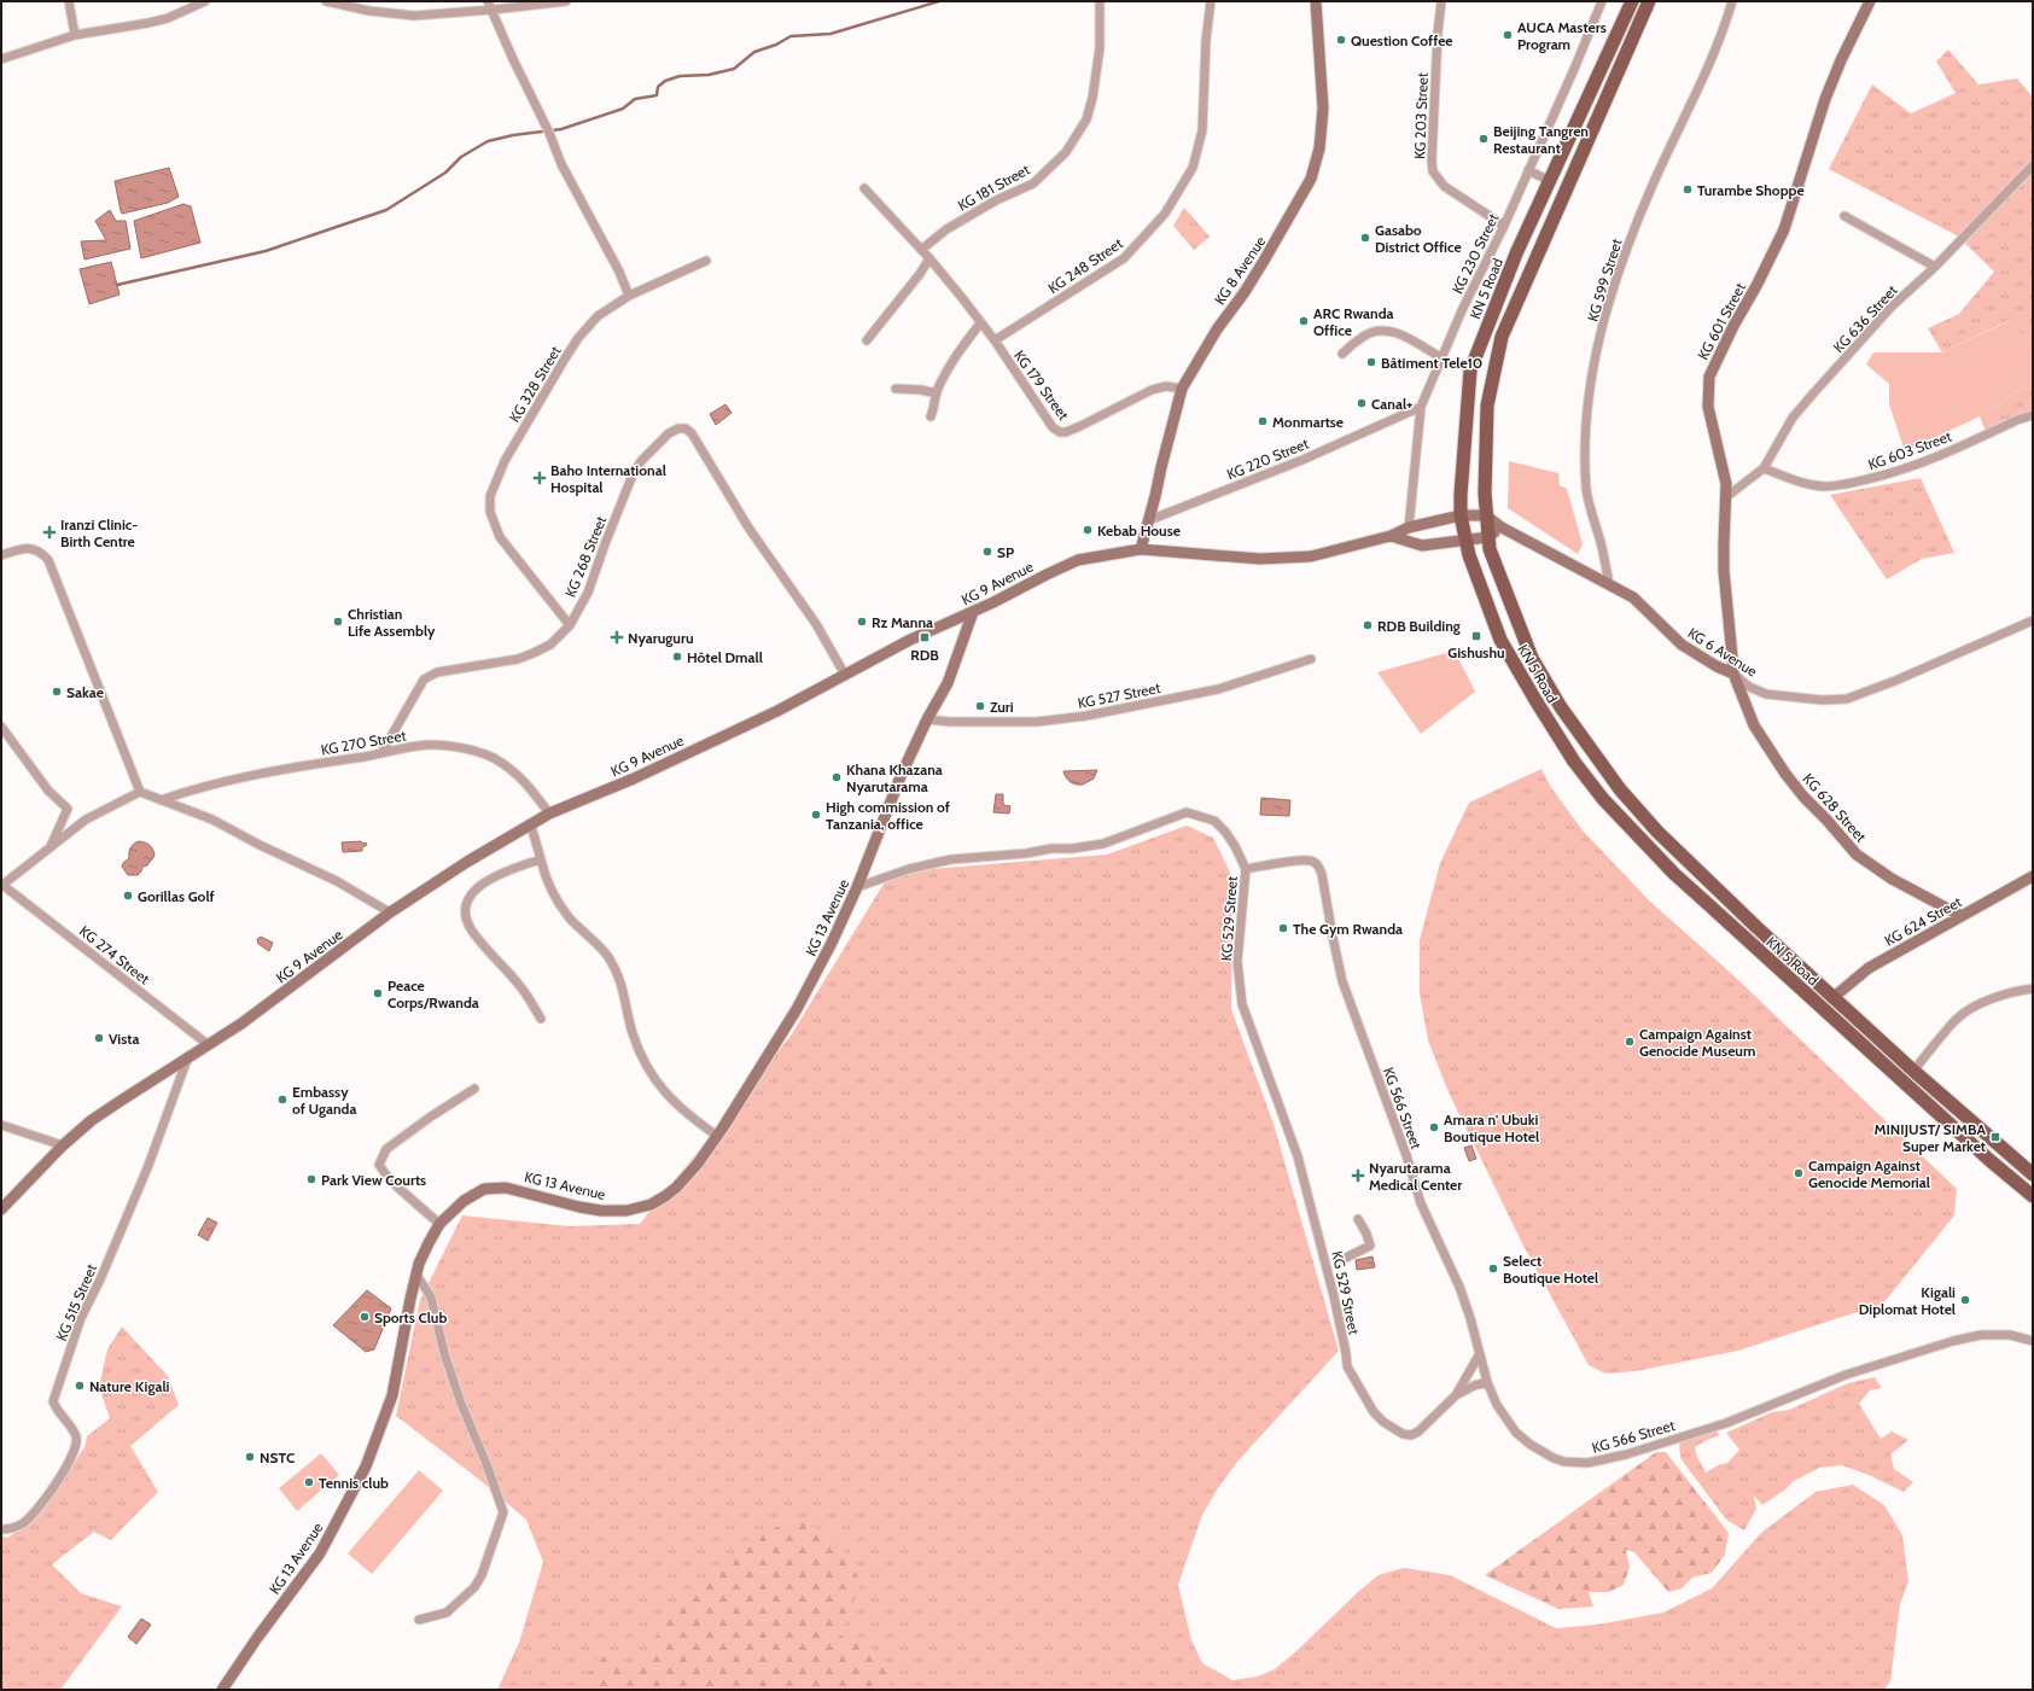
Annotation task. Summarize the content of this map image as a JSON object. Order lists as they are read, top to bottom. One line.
{"streets":{"main road":["KG 8 Avenue","KN 5 Road","KG 601 Street","KG 9 Avenue","KG 6 Avenue","KG 628 Street","KG 13 Avenue","KG 624 Street"],"street":["KG 203 Street","KG 181 Street","KG 230 Street","KG 248 Street","KG 599 Street","KG 636 Street","KG 328 Street","KG 179 Street","KG 603 Street","KG 220 Street","KG 268 Street","KG 527 Street","KG 270 Street","KG 529 Street","KG 274 Street","KG 566 Street","KG 515 Street"]},"crossings":[["KG 203 Street","KG 230 Street"],["KG 181 Street","KG 179 Street"],["KG 230 Street","KG 220 Street"],["KG 230 Street","KG 9 Avenue"],["KG 248 Street","KG 179 Street"],["KG 8 Avenue","KG 179 Street"],["KG 8 Avenue","KG 220 Street"],["KG 8 Avenue","KG 9 Avenue"],["KG 599 Street","KG 6 Avenue"],["KN 5 Road","KG 9 Avenue"],["KN 5 Road","KG 6 Avenue"],["KN 5 Road","KG 624 Street"],["KG 636 Street","KG 601 Street"],["KG 636 Street","KG 603 Street"],["KG 601 Street","KG 6 Avenue"],["KG 601 Street","KG 628 Street"],["KG 328 Street","KG 268 Street"],["KG 268 Street","KG 9 Avenue"],["KG 268 Street","KG 270 Street"],["KG 9 Avenue","KG 6 Avenue"],["KG 9 Avenue","KG 270 Street"],["KG 9 Avenue","KG 13 Avenue"],["KG 9 Avenue","KG 274 Street"],["KG 9 Avenue","KG 515 Street"],["KG 6 Avenue","KG 628 Street"],["KG 527 Street","KG 13 Avenue"],["KG 628 Street","KG 624 Street"],["KG 13 Avenue","KG 529 Street"],["KG 529 Street","KG 566 Street"]],"places":{"other":["AUCA Masters Program","Question Coffee","Beijing Tangren Restaurant","Turambe Shoppe","Gasabo District Office","ARC Rwanda Office","Bâtiment Tele10","Canal+","Monmartse","Kebab House","SP","Christian Life Assembly","Rz Manna","RDB Building","Hôtel Dmall","Sakae","Zuri","Khana Khazana Nyarutarama","High commission of Tanzania, office","Gorillas Golf","The Gym Rwanda","Peace Corps/Rwanda","Vista","Campaign Against Genocide Museum","Embassy of Uganda","Amara n' Ubuki Boutique Hotel","Campaign Against Genocide Memorial","Park View Courts","Select Boutique Hotel","Kigali Diplomat Hotel","Sports Club","Nature Kigali","NSTC","Tennis club"],"health":["Baho International Hospital","Iranzi Clinic- Birth Centre","Nyaruguru","Nyarutarama Medical Center"],"transit":["Gishushu","RDB","MINIJUST/ SIMBA Super Market"]}}
